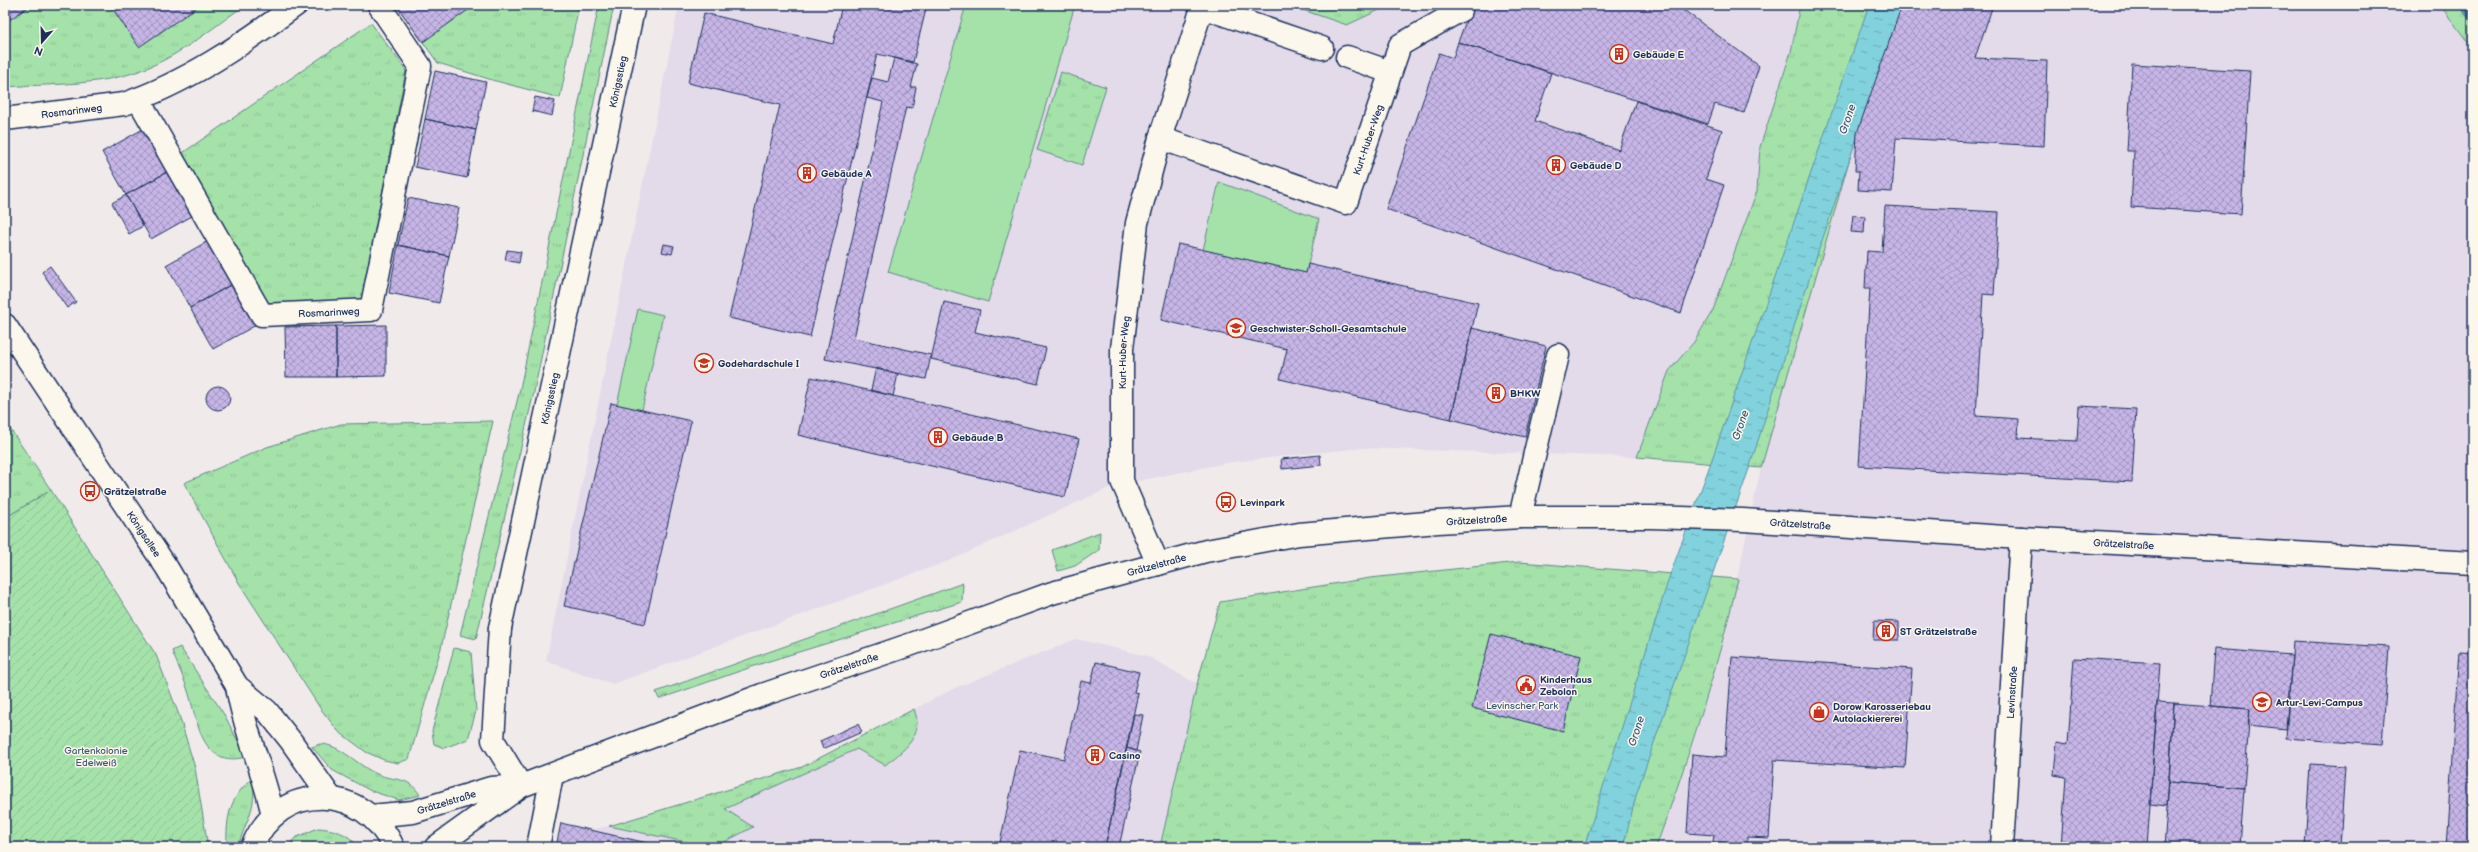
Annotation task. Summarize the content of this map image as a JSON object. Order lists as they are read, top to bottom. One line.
{"streets":{"street":["Königsstieg","Rosmarinweg","Kurt-Huber-Weg","Grätzelstraße","Königsallee","Levinstraße"]},"crossings":[["Königsstieg","Grätzelstraße"],["Kurt-Huber-Weg","Grätzelstraße"],["Grätzelstraße","Levinstraße"]],"water":["Grone"],"parks":["Levinscher Park","Gartenkolonie Edelweiß"],"places":{"building":["Gebäude E","Gebäude D","Gebäude A","BHKW","Gebäude B","ST Grätzelstraße","Casino"],"school or university":["Geschwister-Scholl-Gesamtschule","Godehardschule I","Artur-Levi-Campus"],"bus stop":["Grätzelstraße","Levinpark"],"public building":["Kinderhaus Zebolon"],"shop":["Dorow Karosseriebau Autolackiererei"]},"north":"bottom"}
